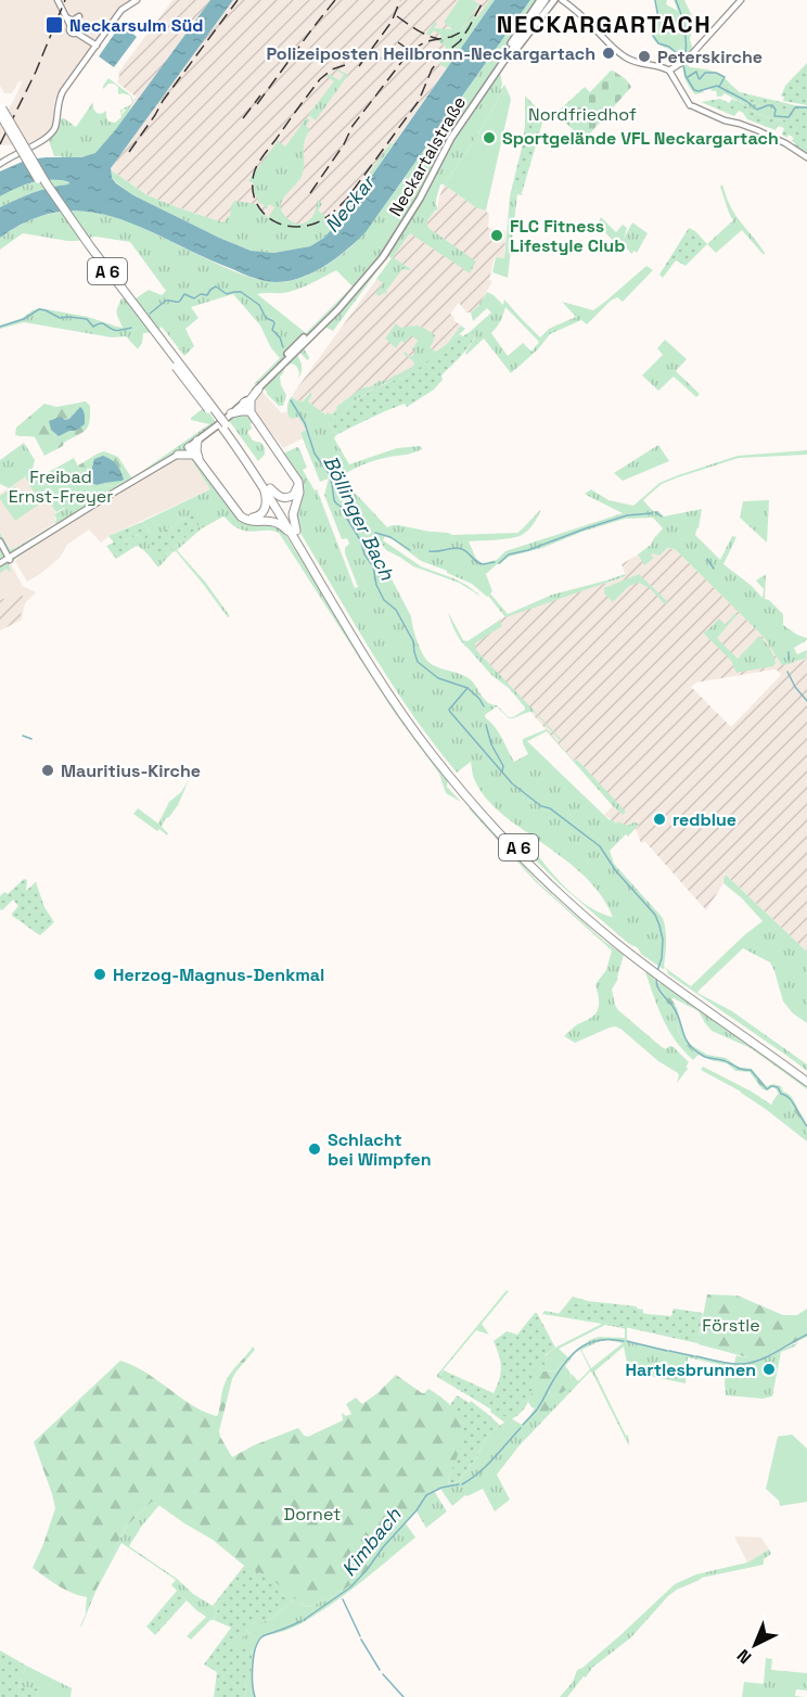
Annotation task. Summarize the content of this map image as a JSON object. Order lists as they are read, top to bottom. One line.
{"streets":{"highway":["A 6"],"main road":["Neckartalstraße"]},"districts":["NECKARGARTACH"],"water":["Neckar","Böllinger Bach","Kimbach"],"parks":["Nordfriedhof","Freibad Ernst-Freyer","Förstle","Dornet"],"places":{"transit":["Neckarsulm Süd"],"other":["Polizeiposten Heilbronn-Neckargartach","Peterskirche","Sportgelände VFL Neckargartach","FLC Fitness Lifestyle Club","Mauritius-Kirche","redblue","Herzog-Magnus-Denkmal","Schlacht bei Wimpfen","Hartlesbrunnen"]},"north":"bottom left"}
